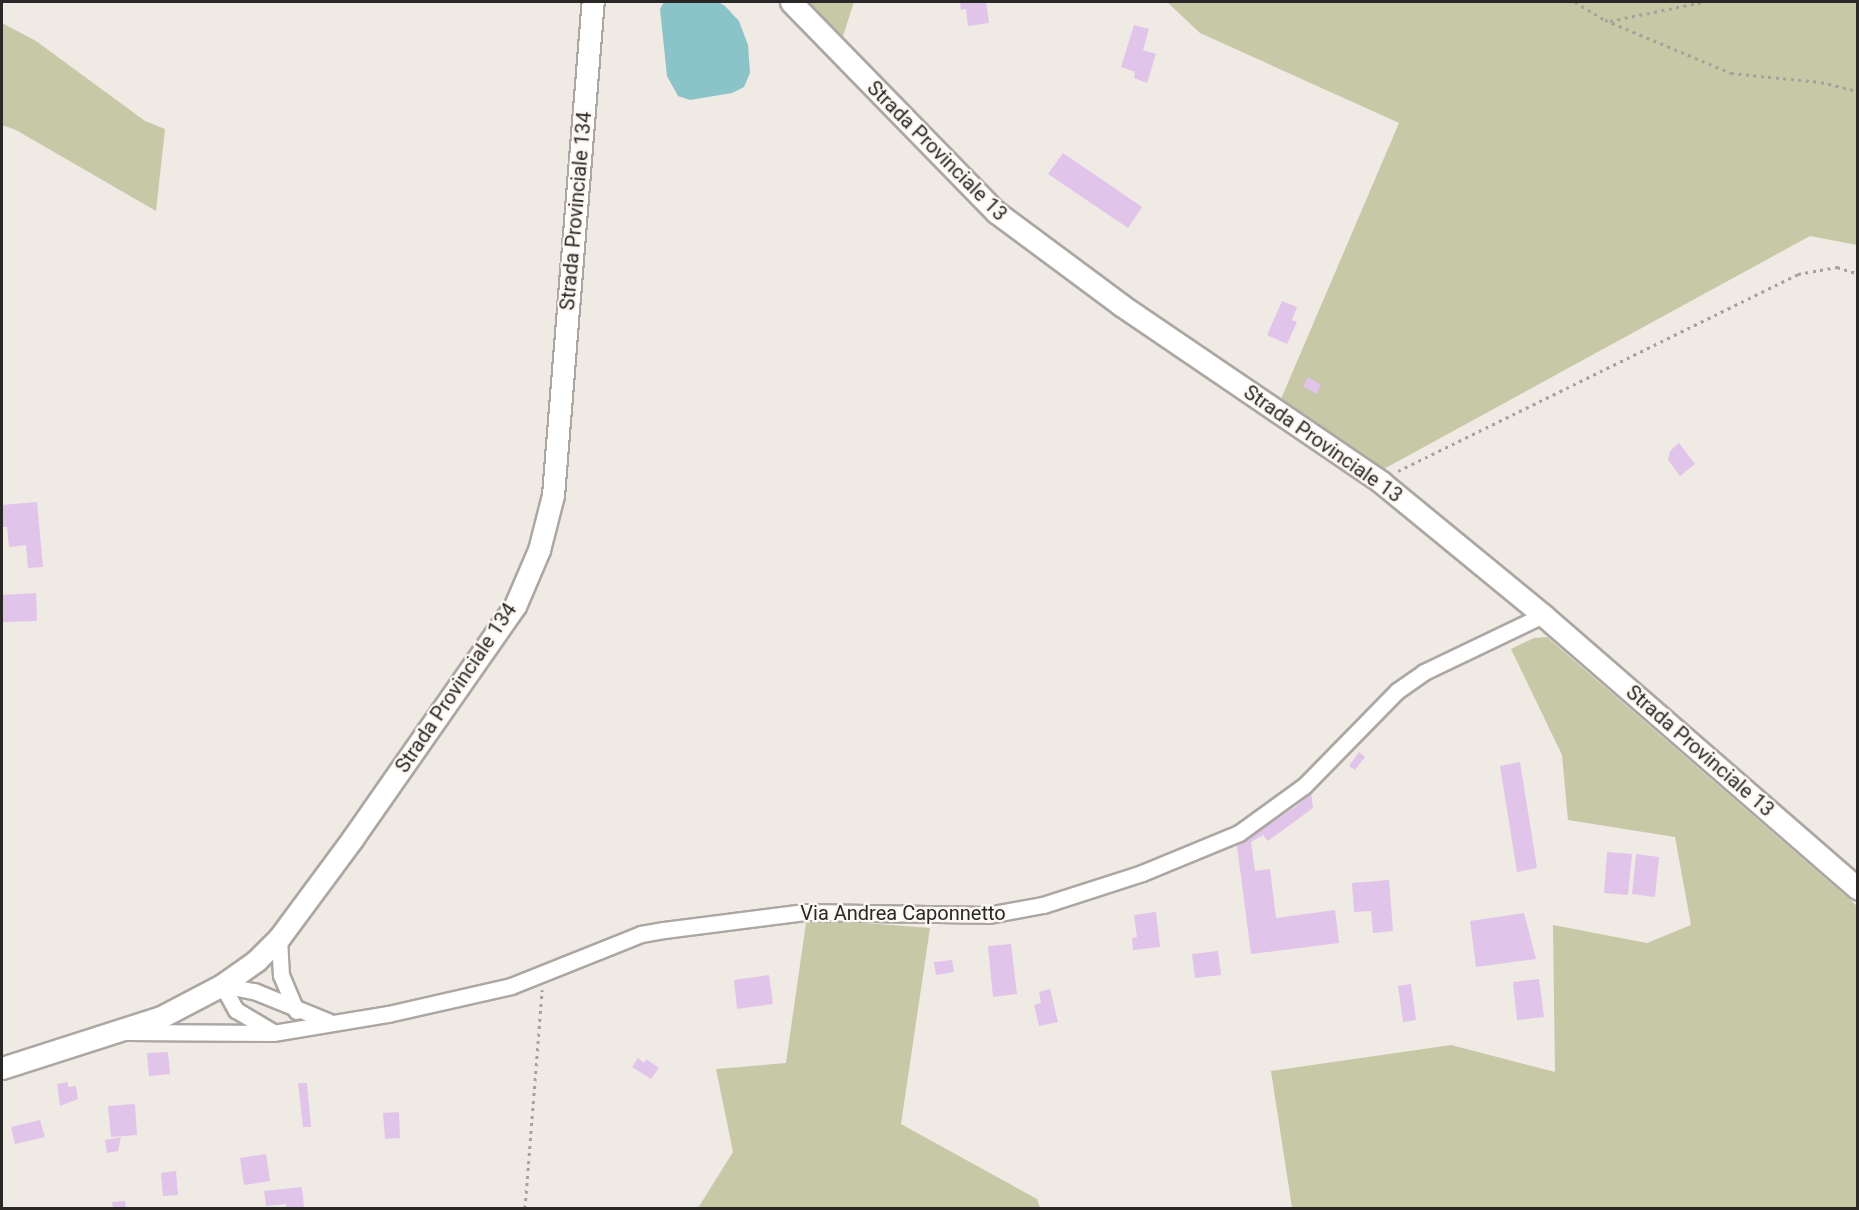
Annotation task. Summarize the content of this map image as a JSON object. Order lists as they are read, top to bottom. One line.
{"streets":{"main road":["Strada Provinciale 13","Strada Provinciale 134"],"street":["Via Andrea Caponnetto"]},"crossings":[["Strada Provinciale 13","Via Andrea Caponnetto"],["Strada Provinciale 134","Via Andrea Caponnetto"]]}
